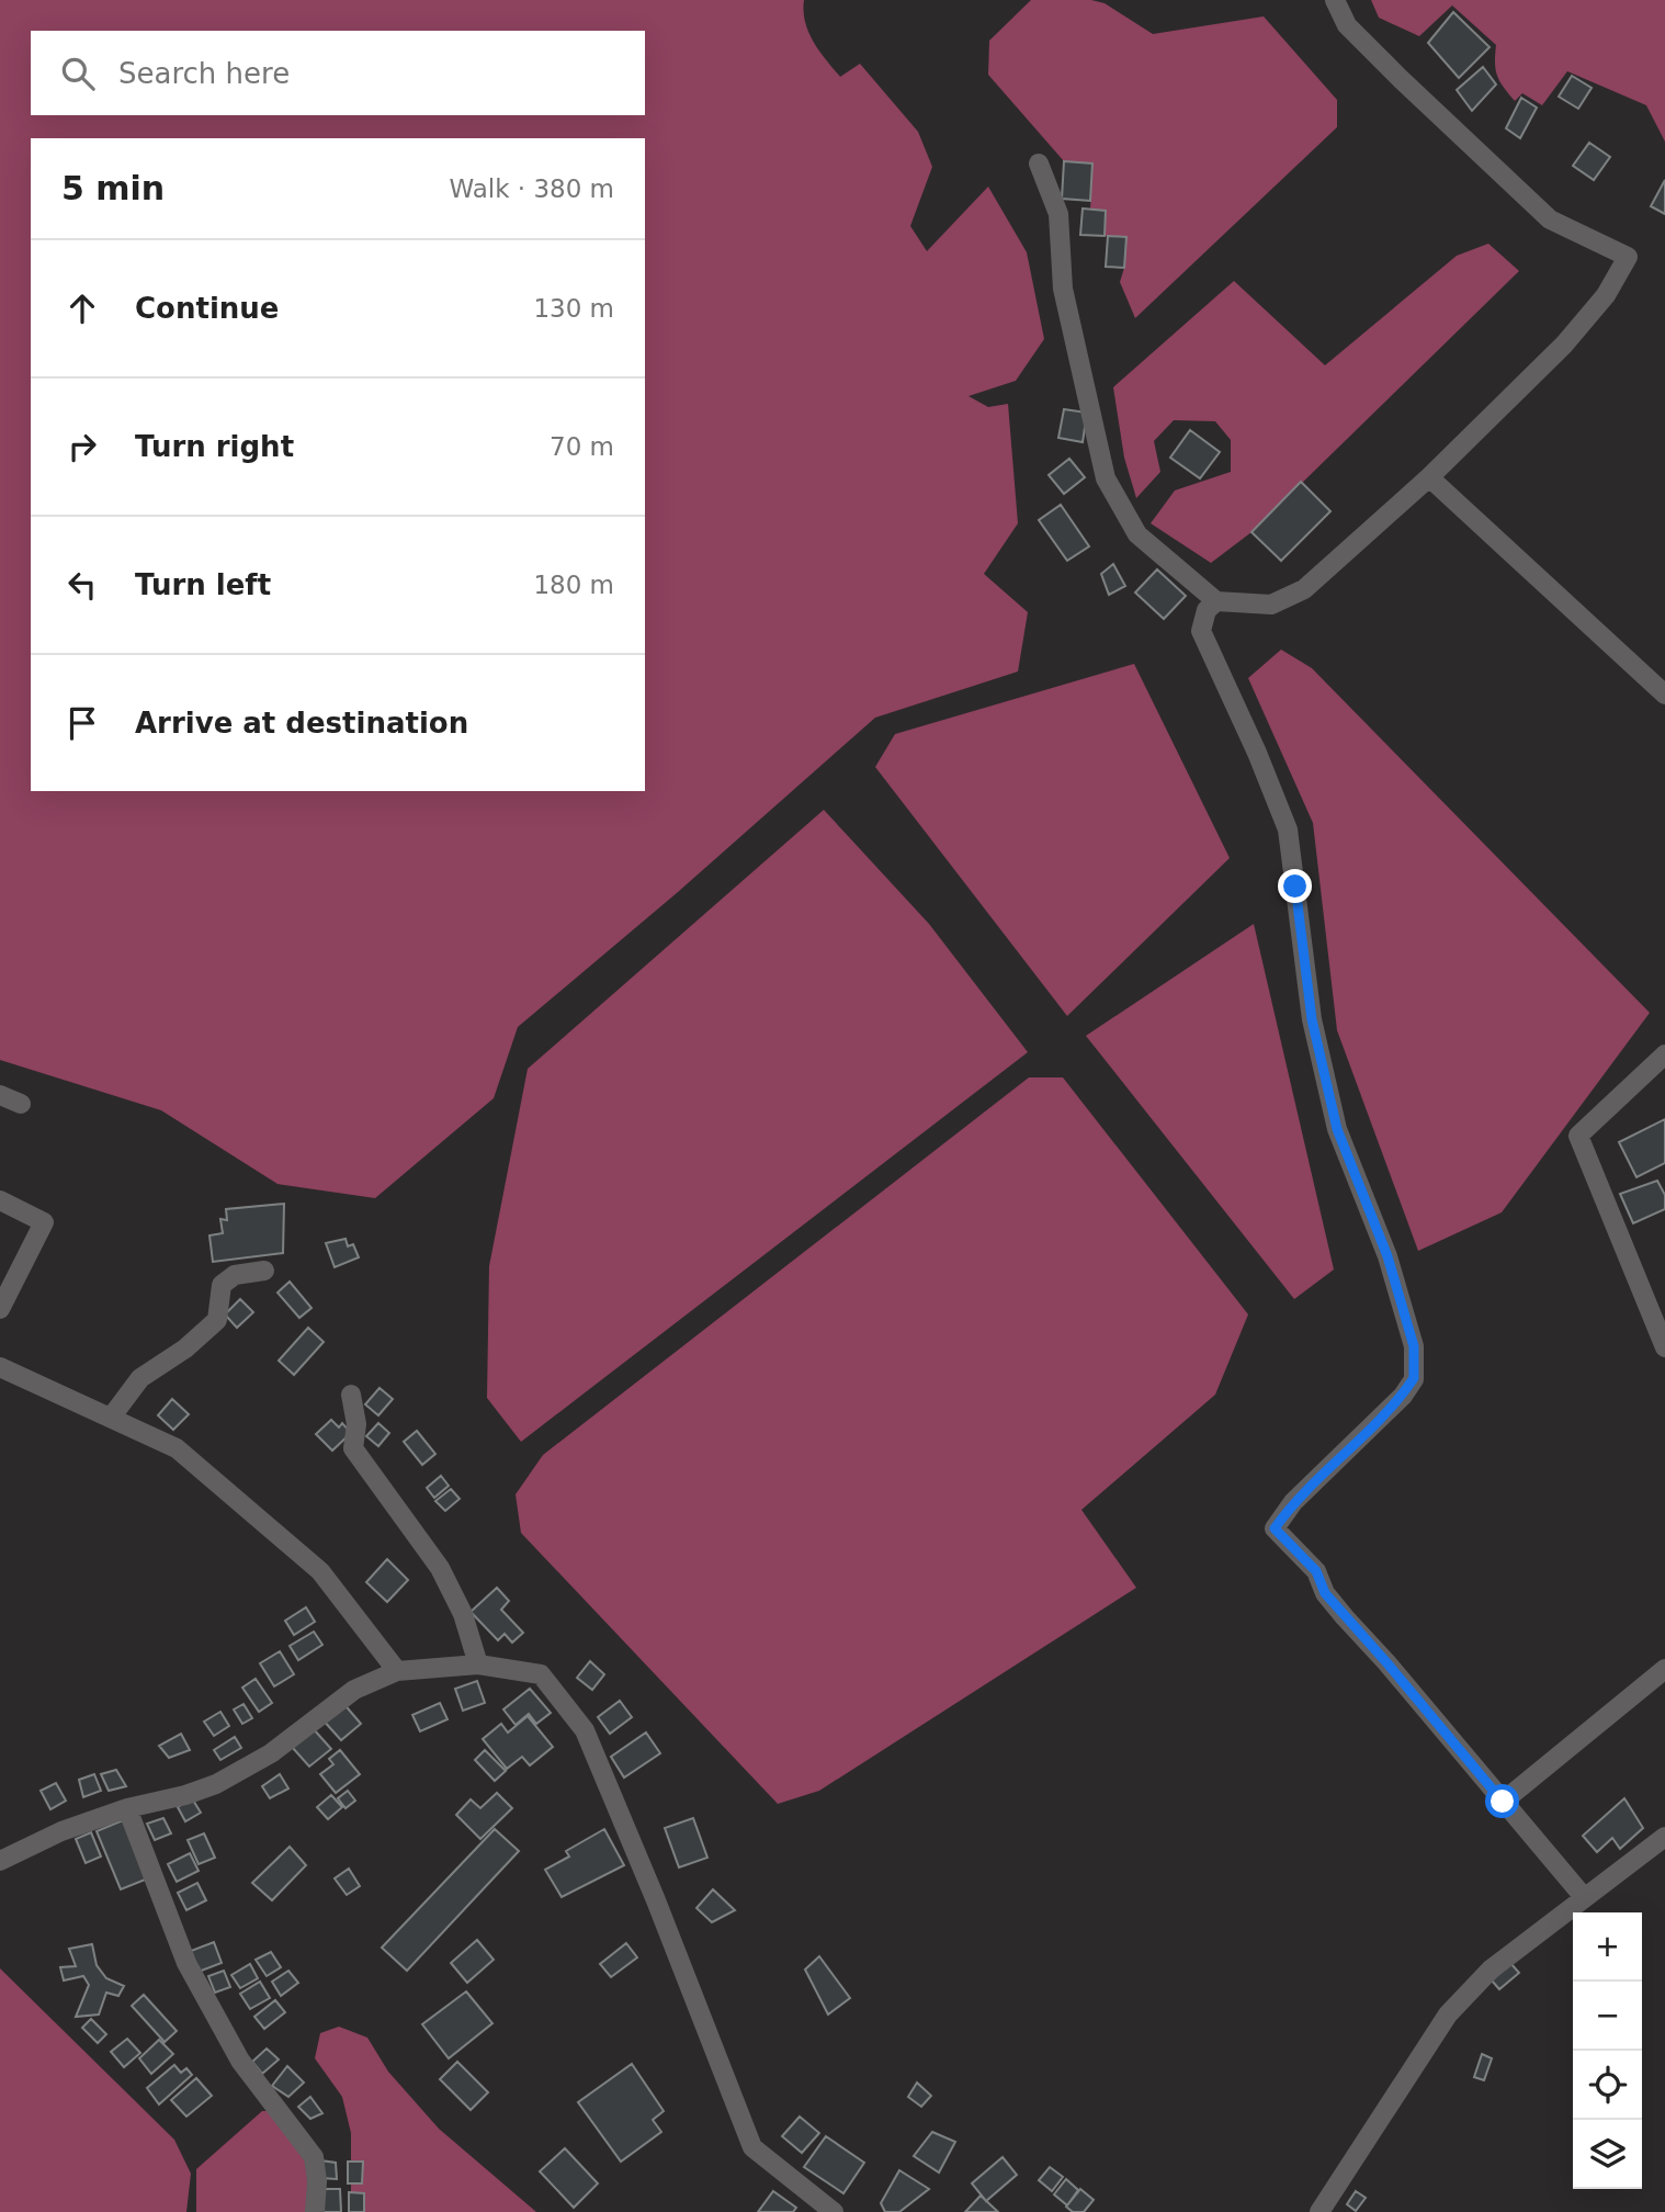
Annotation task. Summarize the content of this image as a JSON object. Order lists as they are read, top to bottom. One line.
{"page":{"search":"Search here","heading":["5 min","Walk · 380 m"],"list":[["Continue","130 m"],["Turn right","70 m"],["Turn left","180 m"],"Arrive at destination"],"map_buttons":["+","−"]}}
